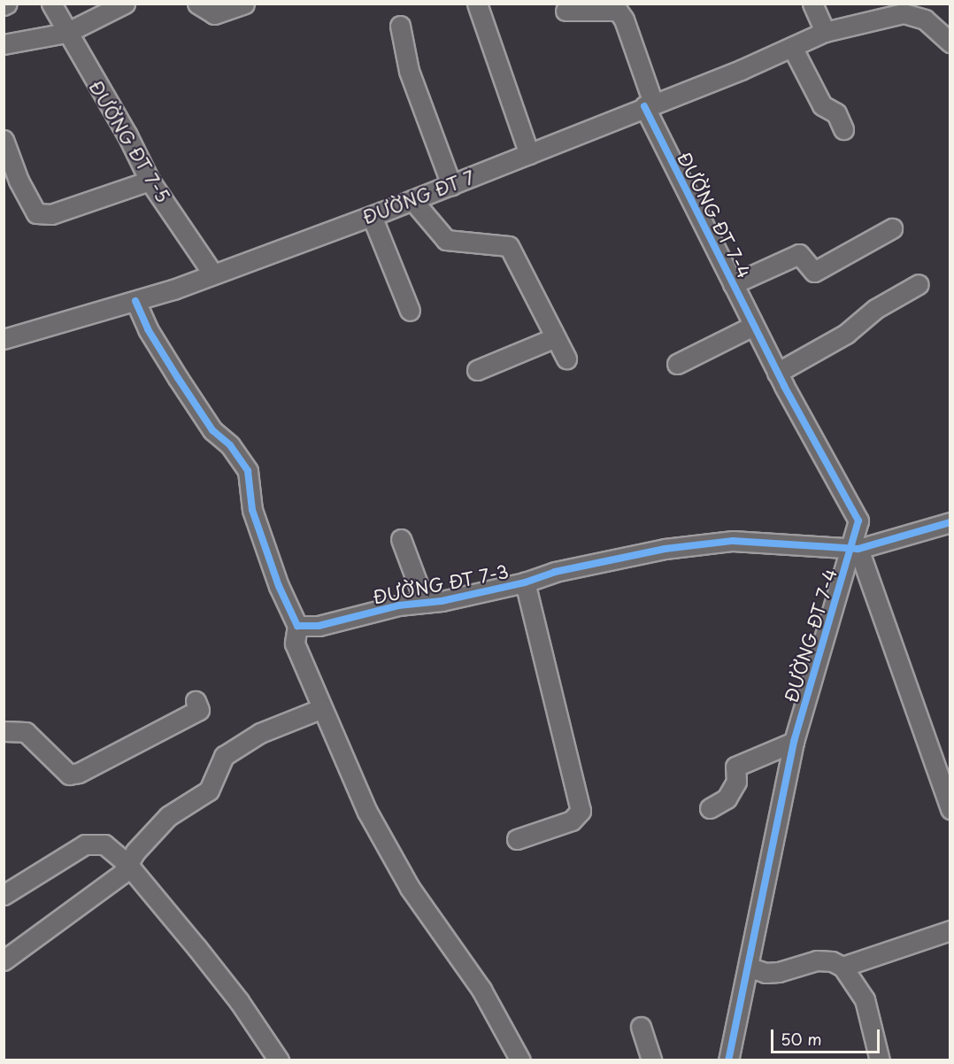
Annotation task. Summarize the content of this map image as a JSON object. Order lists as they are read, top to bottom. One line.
{"streets":{"street":["ĐƯỜNG ĐT 7-5","ĐƯỜNG ĐT 7","ĐƯỜNG ĐT 7-4","ĐƯỜNG ĐT 7-3"]},"crossings":[["ĐƯỜNG ĐT 7-5","ĐƯỜNG ĐT 7"],["ĐƯỜNG ĐT 7","ĐƯỜNG ĐT 7-4"],["ĐƯỜNG ĐT 7-4","ĐƯỜNG ĐT 7-3"]],"scale_bar":"50 m"}
